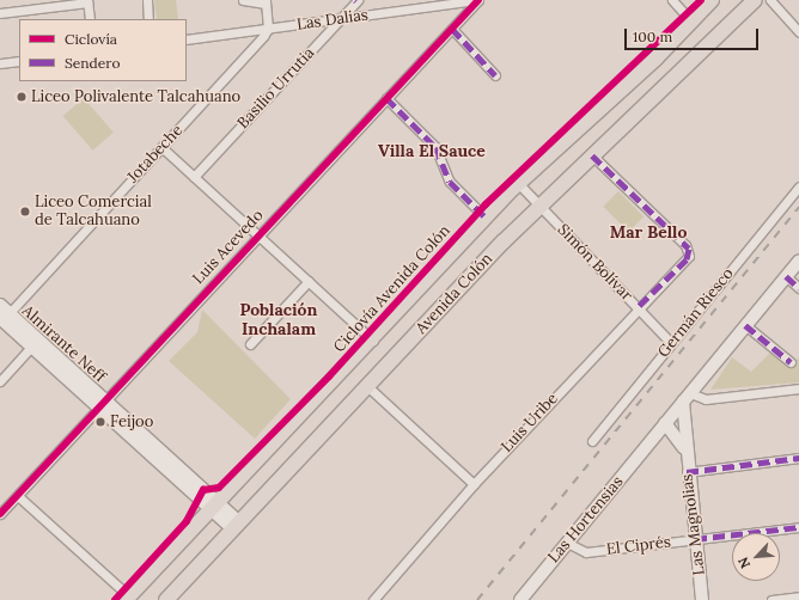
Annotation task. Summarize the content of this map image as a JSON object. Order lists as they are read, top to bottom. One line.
{"streets":{"main road":["Avenida Colón"],"street":["Las Dalias","Basilio Urrutia","Jotabeche","Luis Acevedo","Simón Bolívar","Germán Riesco","Almirante Neff","Luis Uribe","Las Hortensias","Las Magnolias","El Ciprés"],"cycle path":["Ciclovía Avenida Colón"]},"crossings":[["Las Dalias","Basilio Urrutia"],["Las Dalias","Jotabeche"],["Las Dalias","Luis Acevedo"],["Jotabeche","Almirante Neff"],["Luis Acevedo","Almirante Neff"],["Simón Bolívar","Avenida Colón"],["Simón Bolívar","Germán Riesco"],["Simón Bolívar","Luis Uribe"],["Avenida Colón","Almirante Neff"],["Avenida Colón","Luis Uribe"],["Las Hortensias","Las Magnolias"],["Las Hortensias","El Ciprés"],["Las Magnolias","El Ciprés"]],"districts":["Villa El Sauce","Mar Bello","Población Inchalam"],"places":["Liceo Polivalente Talcahuano","Liceo Comercial de Talcahuano","Feijoo"],"legend":["Ciclovía","Sendero"],"scale_bar":"100 m","north":"bottom left"}
